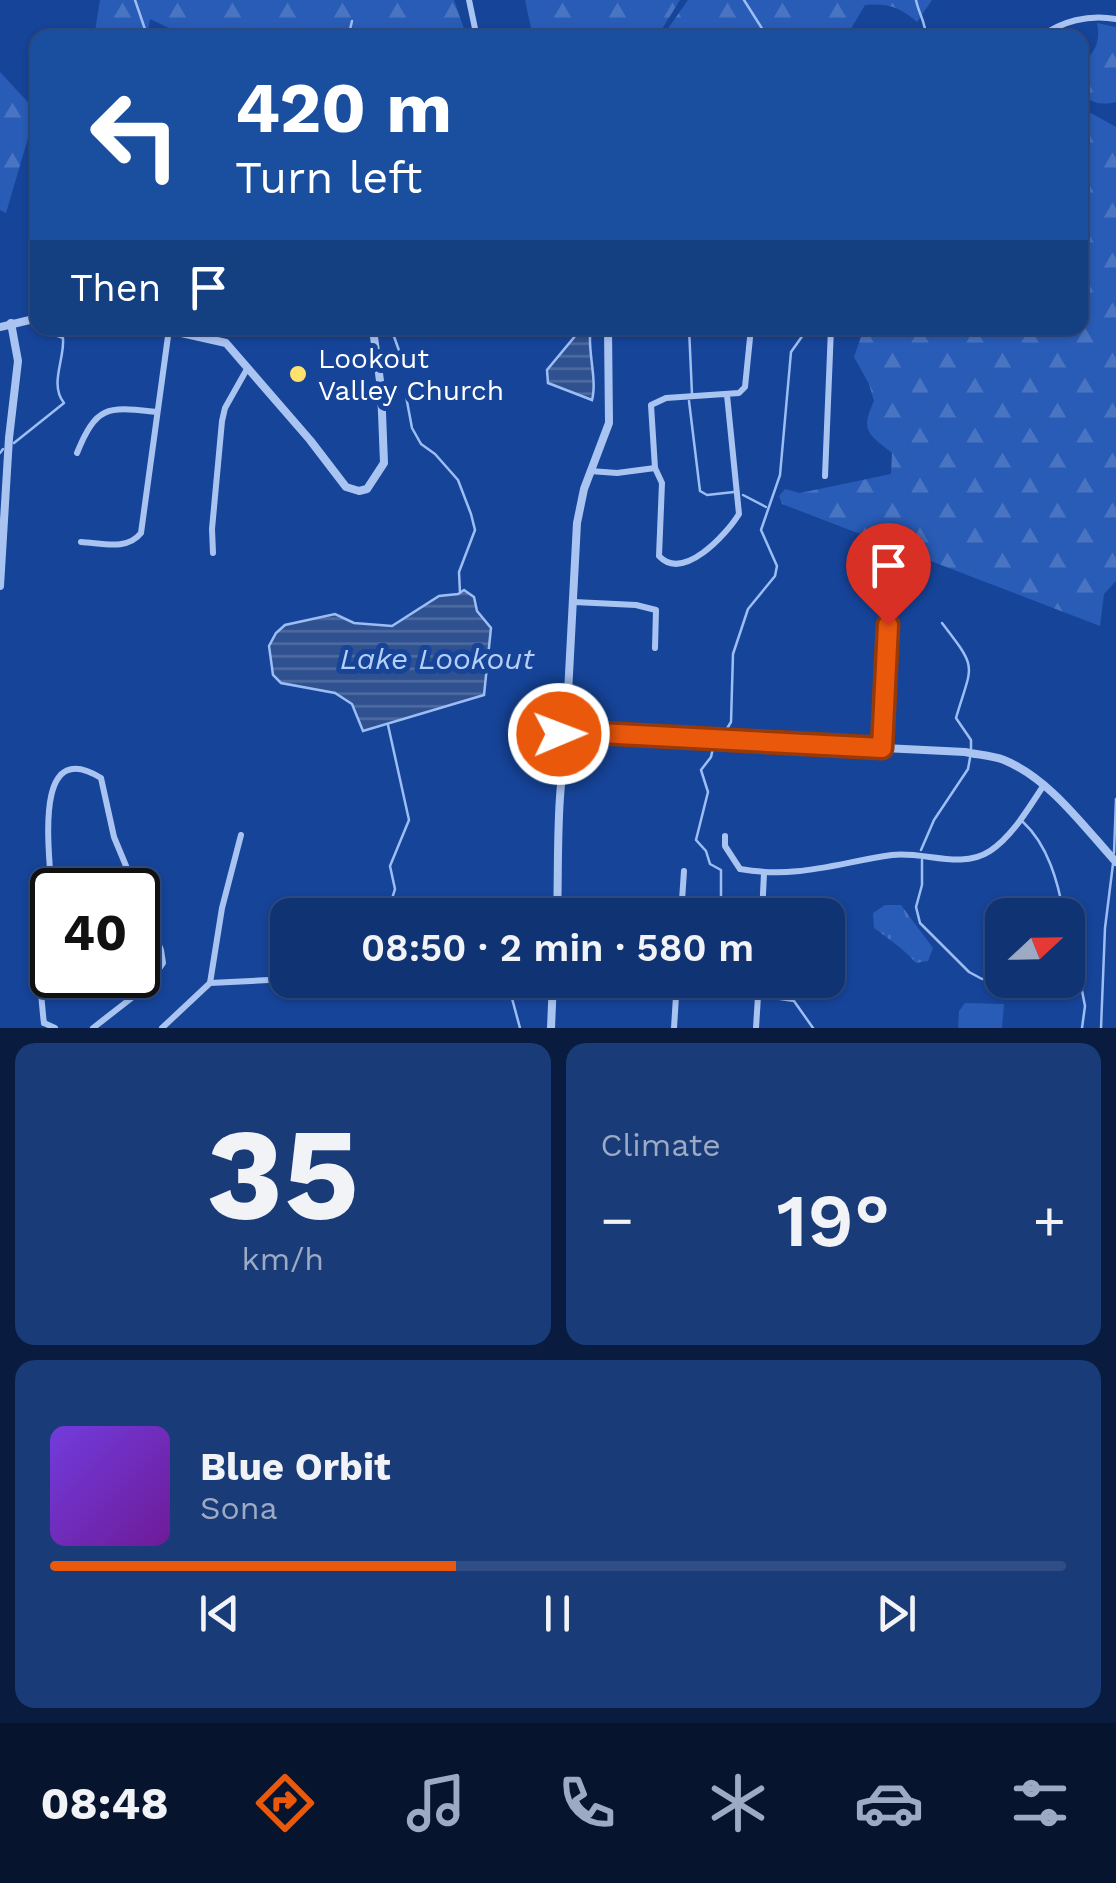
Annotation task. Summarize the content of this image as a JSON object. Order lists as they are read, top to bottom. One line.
{"water":["Lake Lookout"],"places":["Lookout Valley Church"],"north":"right","page":{"turn":["420 m","Turn left"],"then":"Then","limit":"40","trip":"08:50 · 2 min · 580 m","tile":[["35","km/h"],"Climate"],"heat":["−","19°","+"],"song":["Blue Orbit","Sona"],"tabs":"08:48"}}
